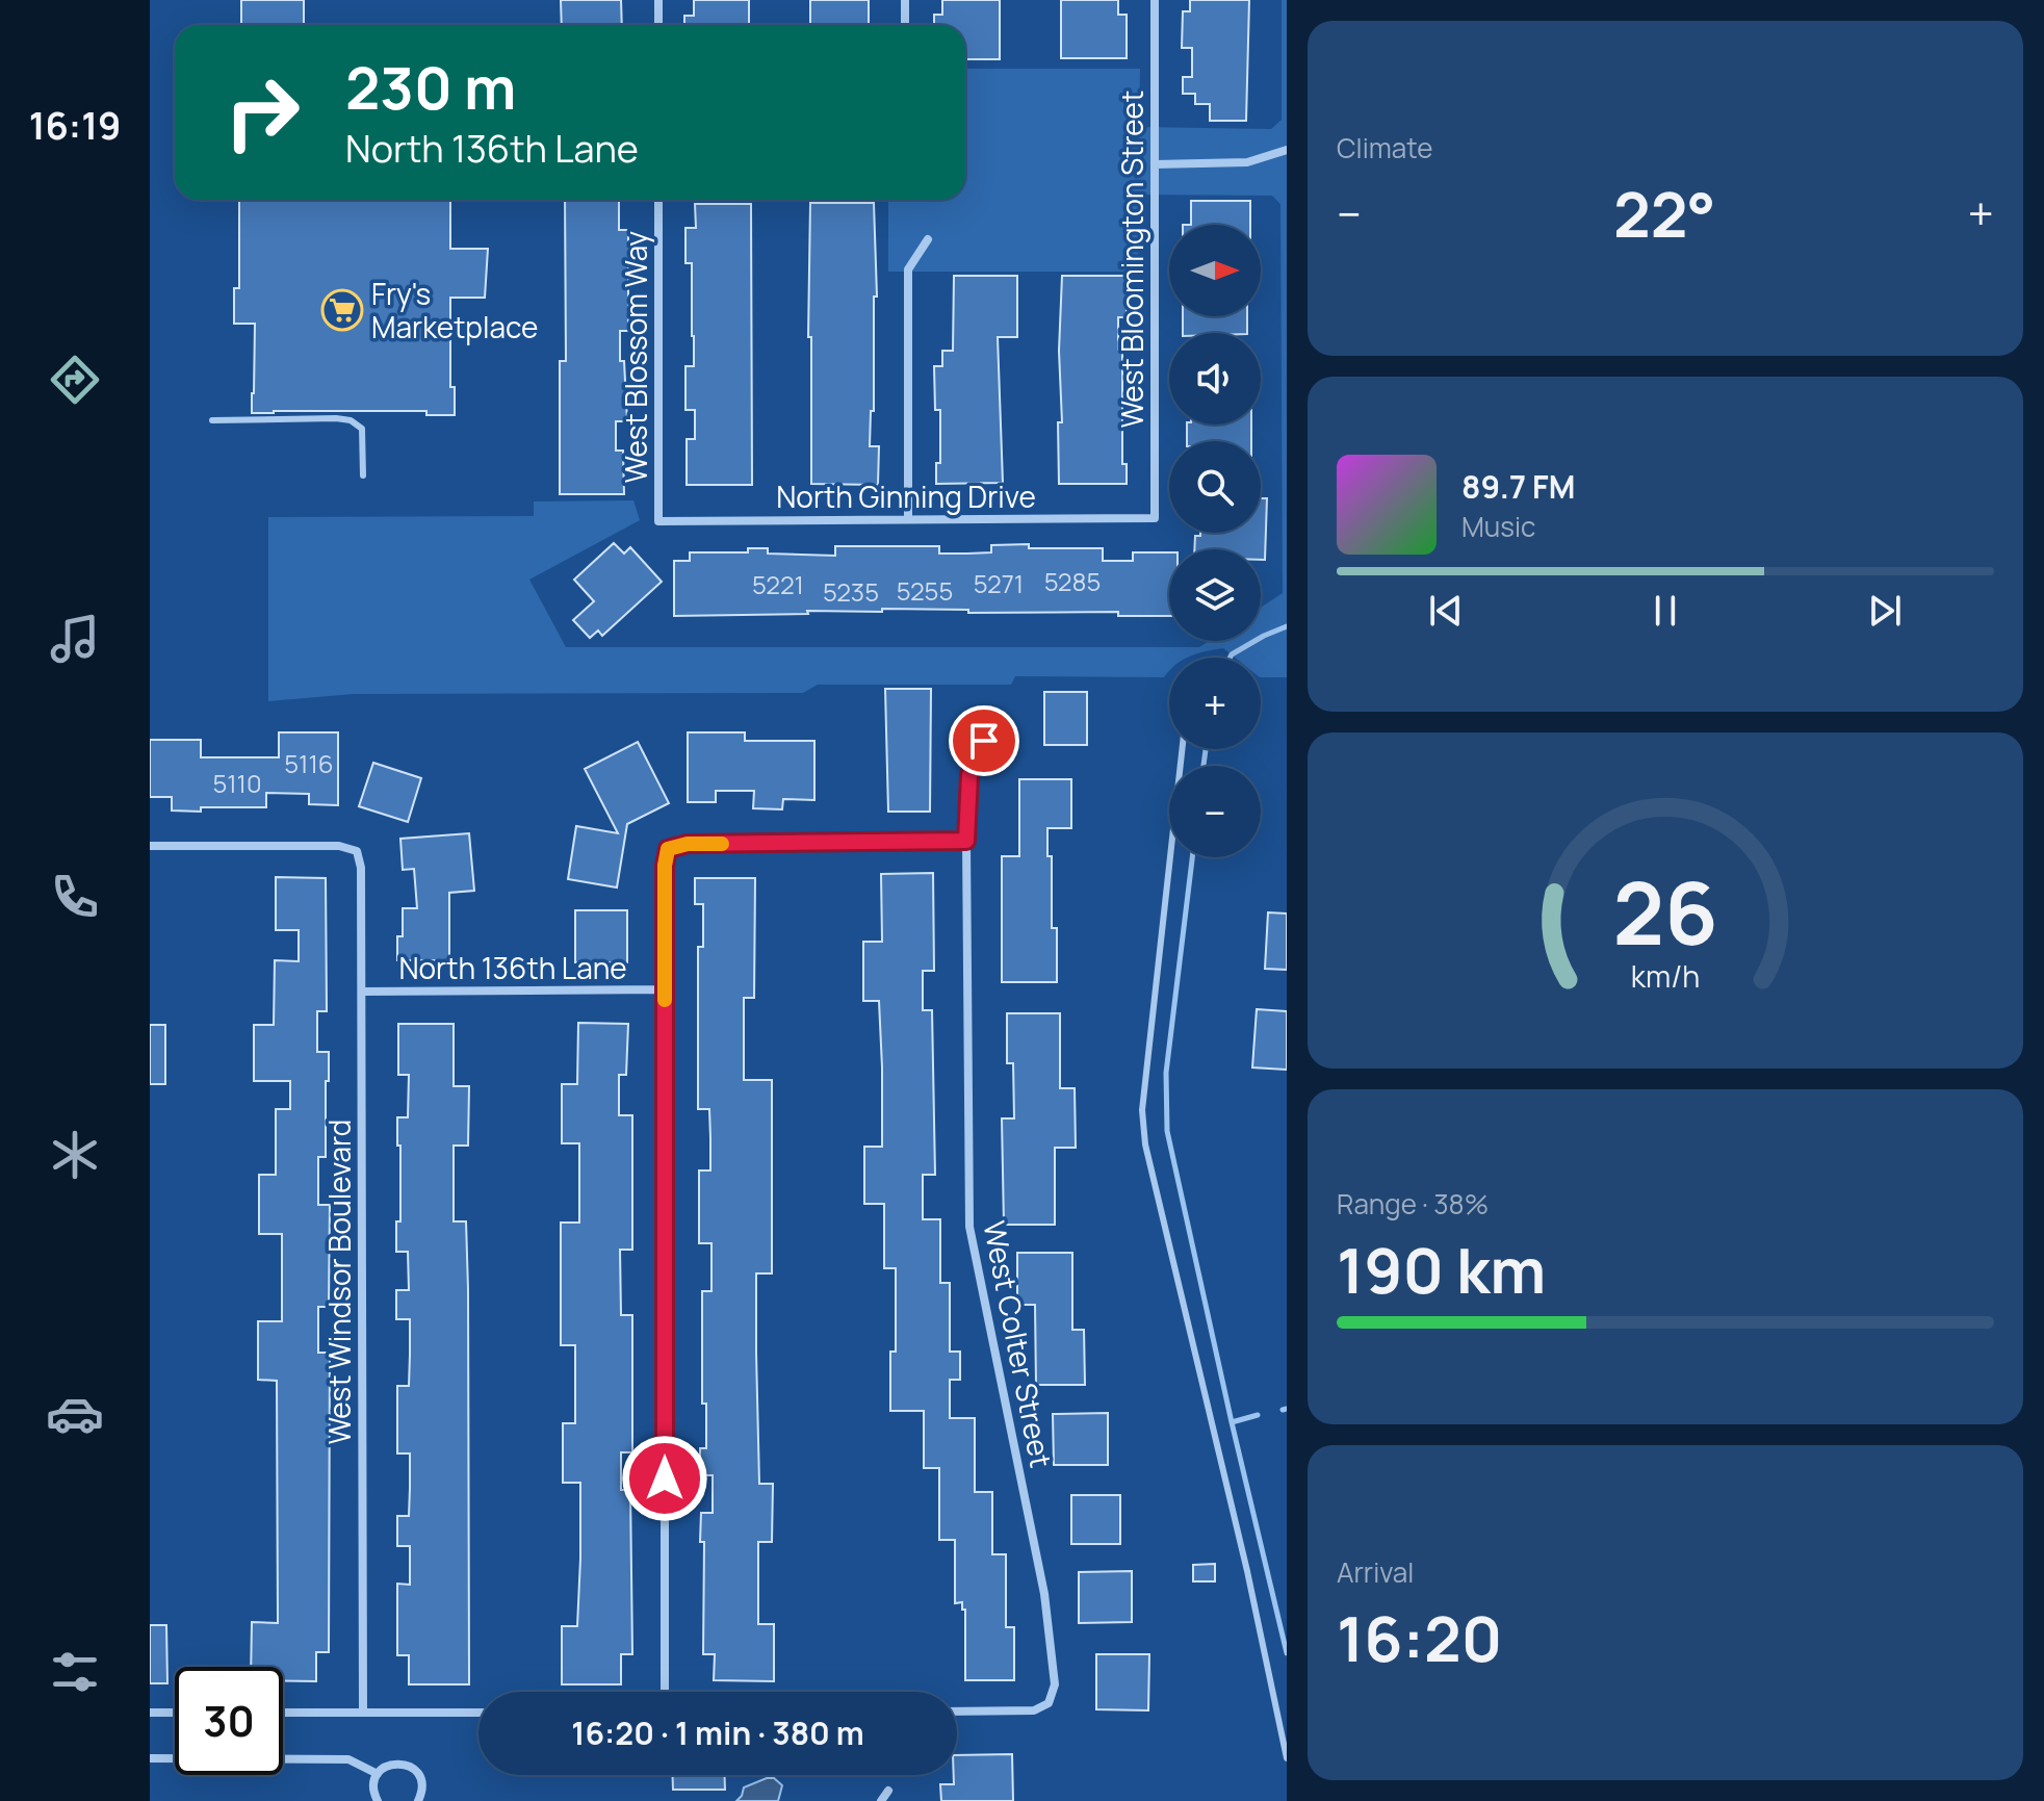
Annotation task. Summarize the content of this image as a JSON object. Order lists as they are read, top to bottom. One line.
{"streets":{"street":["West Bloomington Street","West Blossom Way","North Ginning Drive","North 136th Lane","West Windsor Boulevard","West Colter Street"]},"crossings":[["West Bloomington Street","North Ginning Drive"],["West Blossom Way","North Ginning Drive"],["North 136th Lane","West Windsor Boulevard"]],"places":{"supermarket":["Fry's Marketplace"]},"house_numbers":["5285","5271","5221","5255","5235","5116","5110"],"north":"right","page":{"tabs":"16:19","tile":["Climate",["Range · 38%","190 km"],["Arrival","16:20"]],"turn":["230 m","North 136th Lane"],"heat":["−","22°","+"],"map_buttons":["+","−"],"song":["89.7 FM","Music"],"limit":"30","trip":"16:20 · 1 min · 380 m","gauge":["26","km/h"]}}
